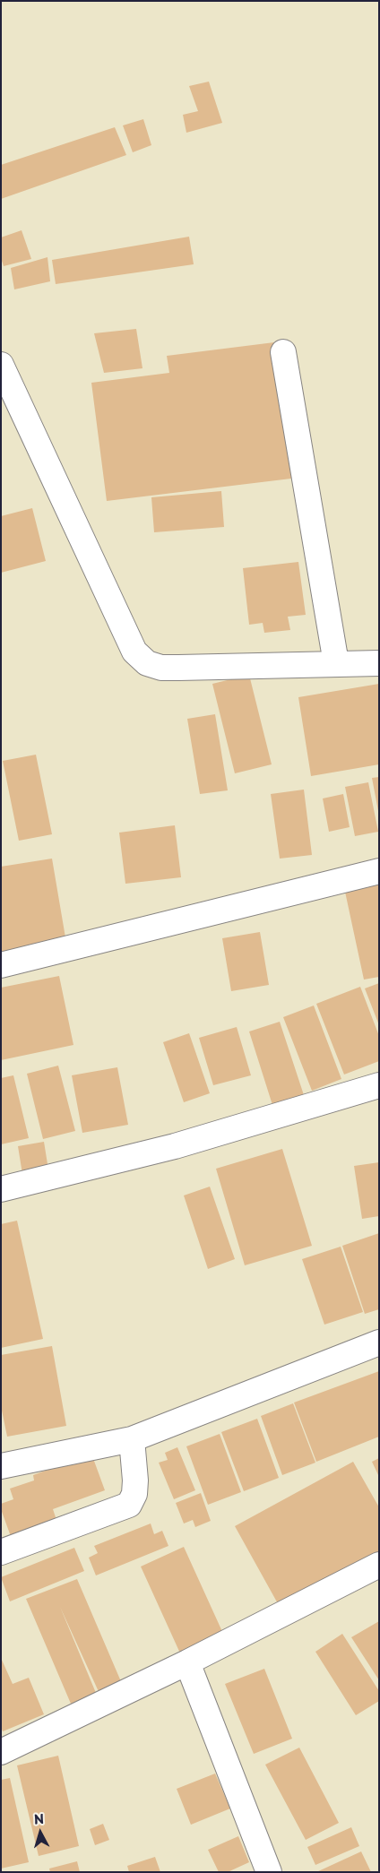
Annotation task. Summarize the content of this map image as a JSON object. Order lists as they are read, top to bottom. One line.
{"north":"top"}
